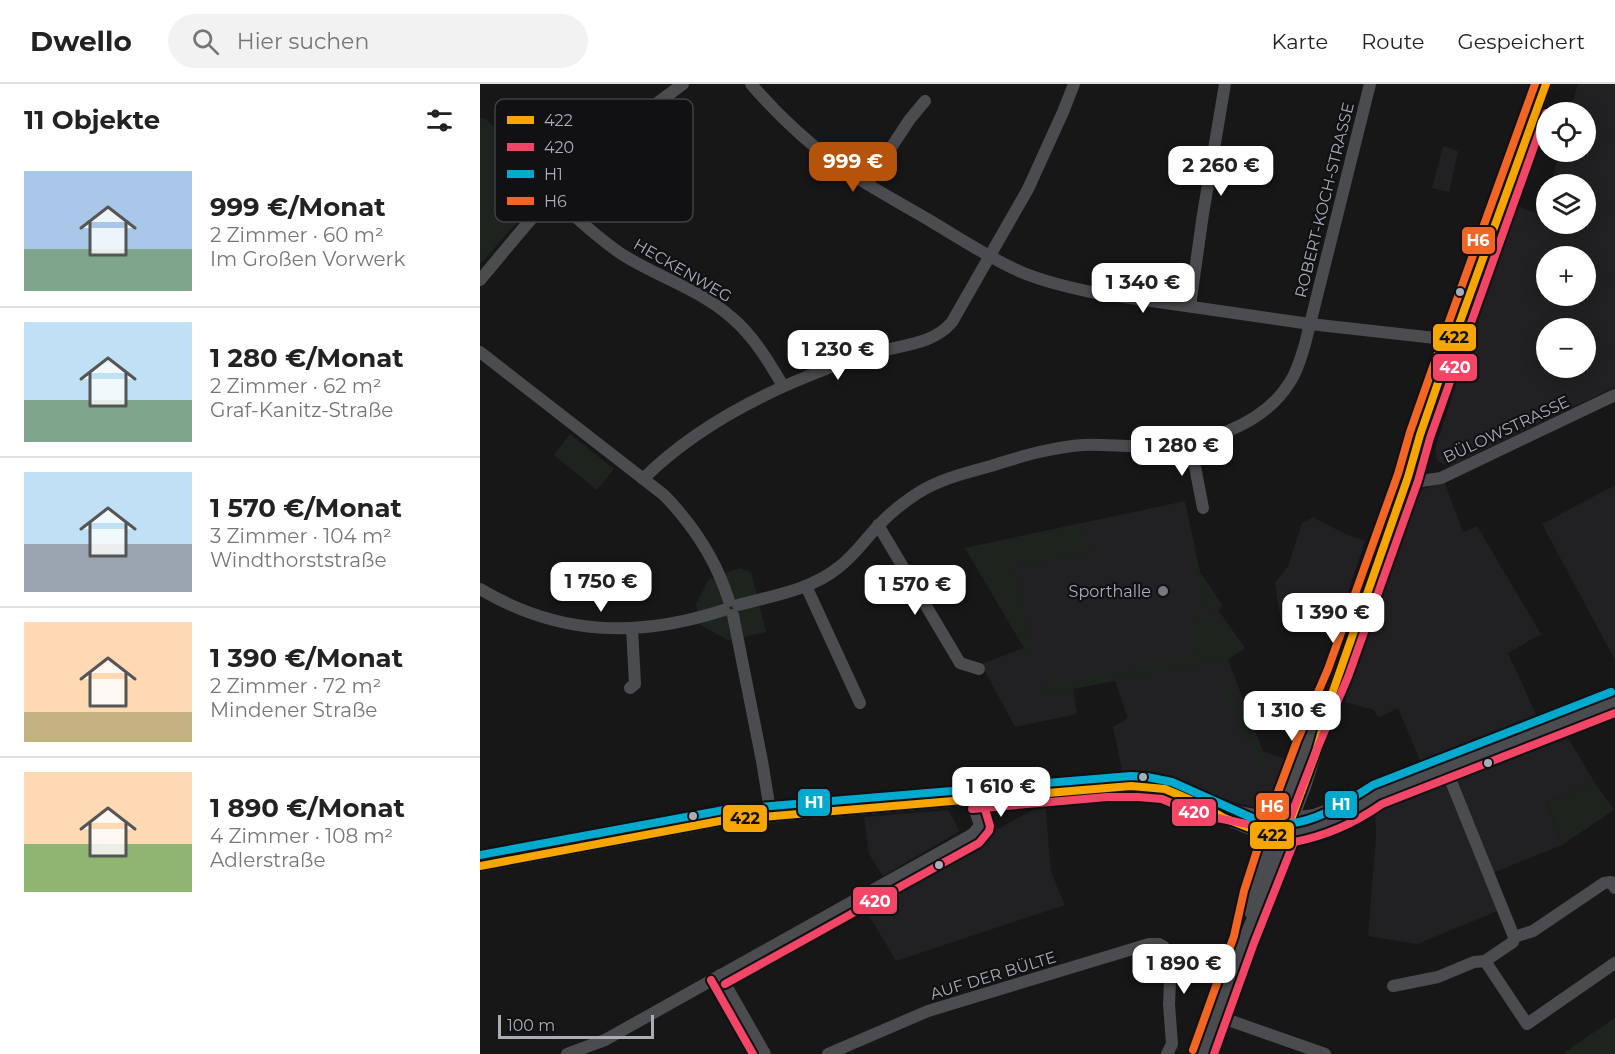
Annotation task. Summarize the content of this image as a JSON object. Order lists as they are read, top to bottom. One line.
{"streets":{"street":["ROBERT-KOCH-STRASSE","HECKENWEG","BÜLOWSTRASSE","AUF DER BÜLTE"]},"places":["Sporthalle"],"lines":["transit line 422","transit line H6","transit line 420","transit line H1"],"legend":["422","420","H1","H6"],"scale_bar":"100 m","page":{"header":"Dwello","search":"Hier suchen","nav":["Karte","Route","Gespeichert"],"heading":"11 Objekte","map_buttons":["+","−"],"price":["999 €","2 260 €","1 340 €","1 230 €","1 280 €","1 750 €","1 570 €","1 390 €","1 310 €","1 610 €","1 890 €"],"list":[{"name":"999 €/Monat","note":"2 Zimmer · 60 m² · Im Großen Vorwerk"},{"name":"1 280 €/Monat","note":"2 Zimmer · 62 m² · Graf-Kanitz-Straße"},{"name":"1 570 €/Monat","note":"3 Zimmer · 104 m² · Windthorststraße"},{"name":"1 390 €/Monat","note":"2 Zimmer · 72 m² · Mindener Straße"},{"name":"1 890 €/Monat","note":"4 Zimmer · 108 m² · Adlerstraße"}],"scale":"100 m"}}
